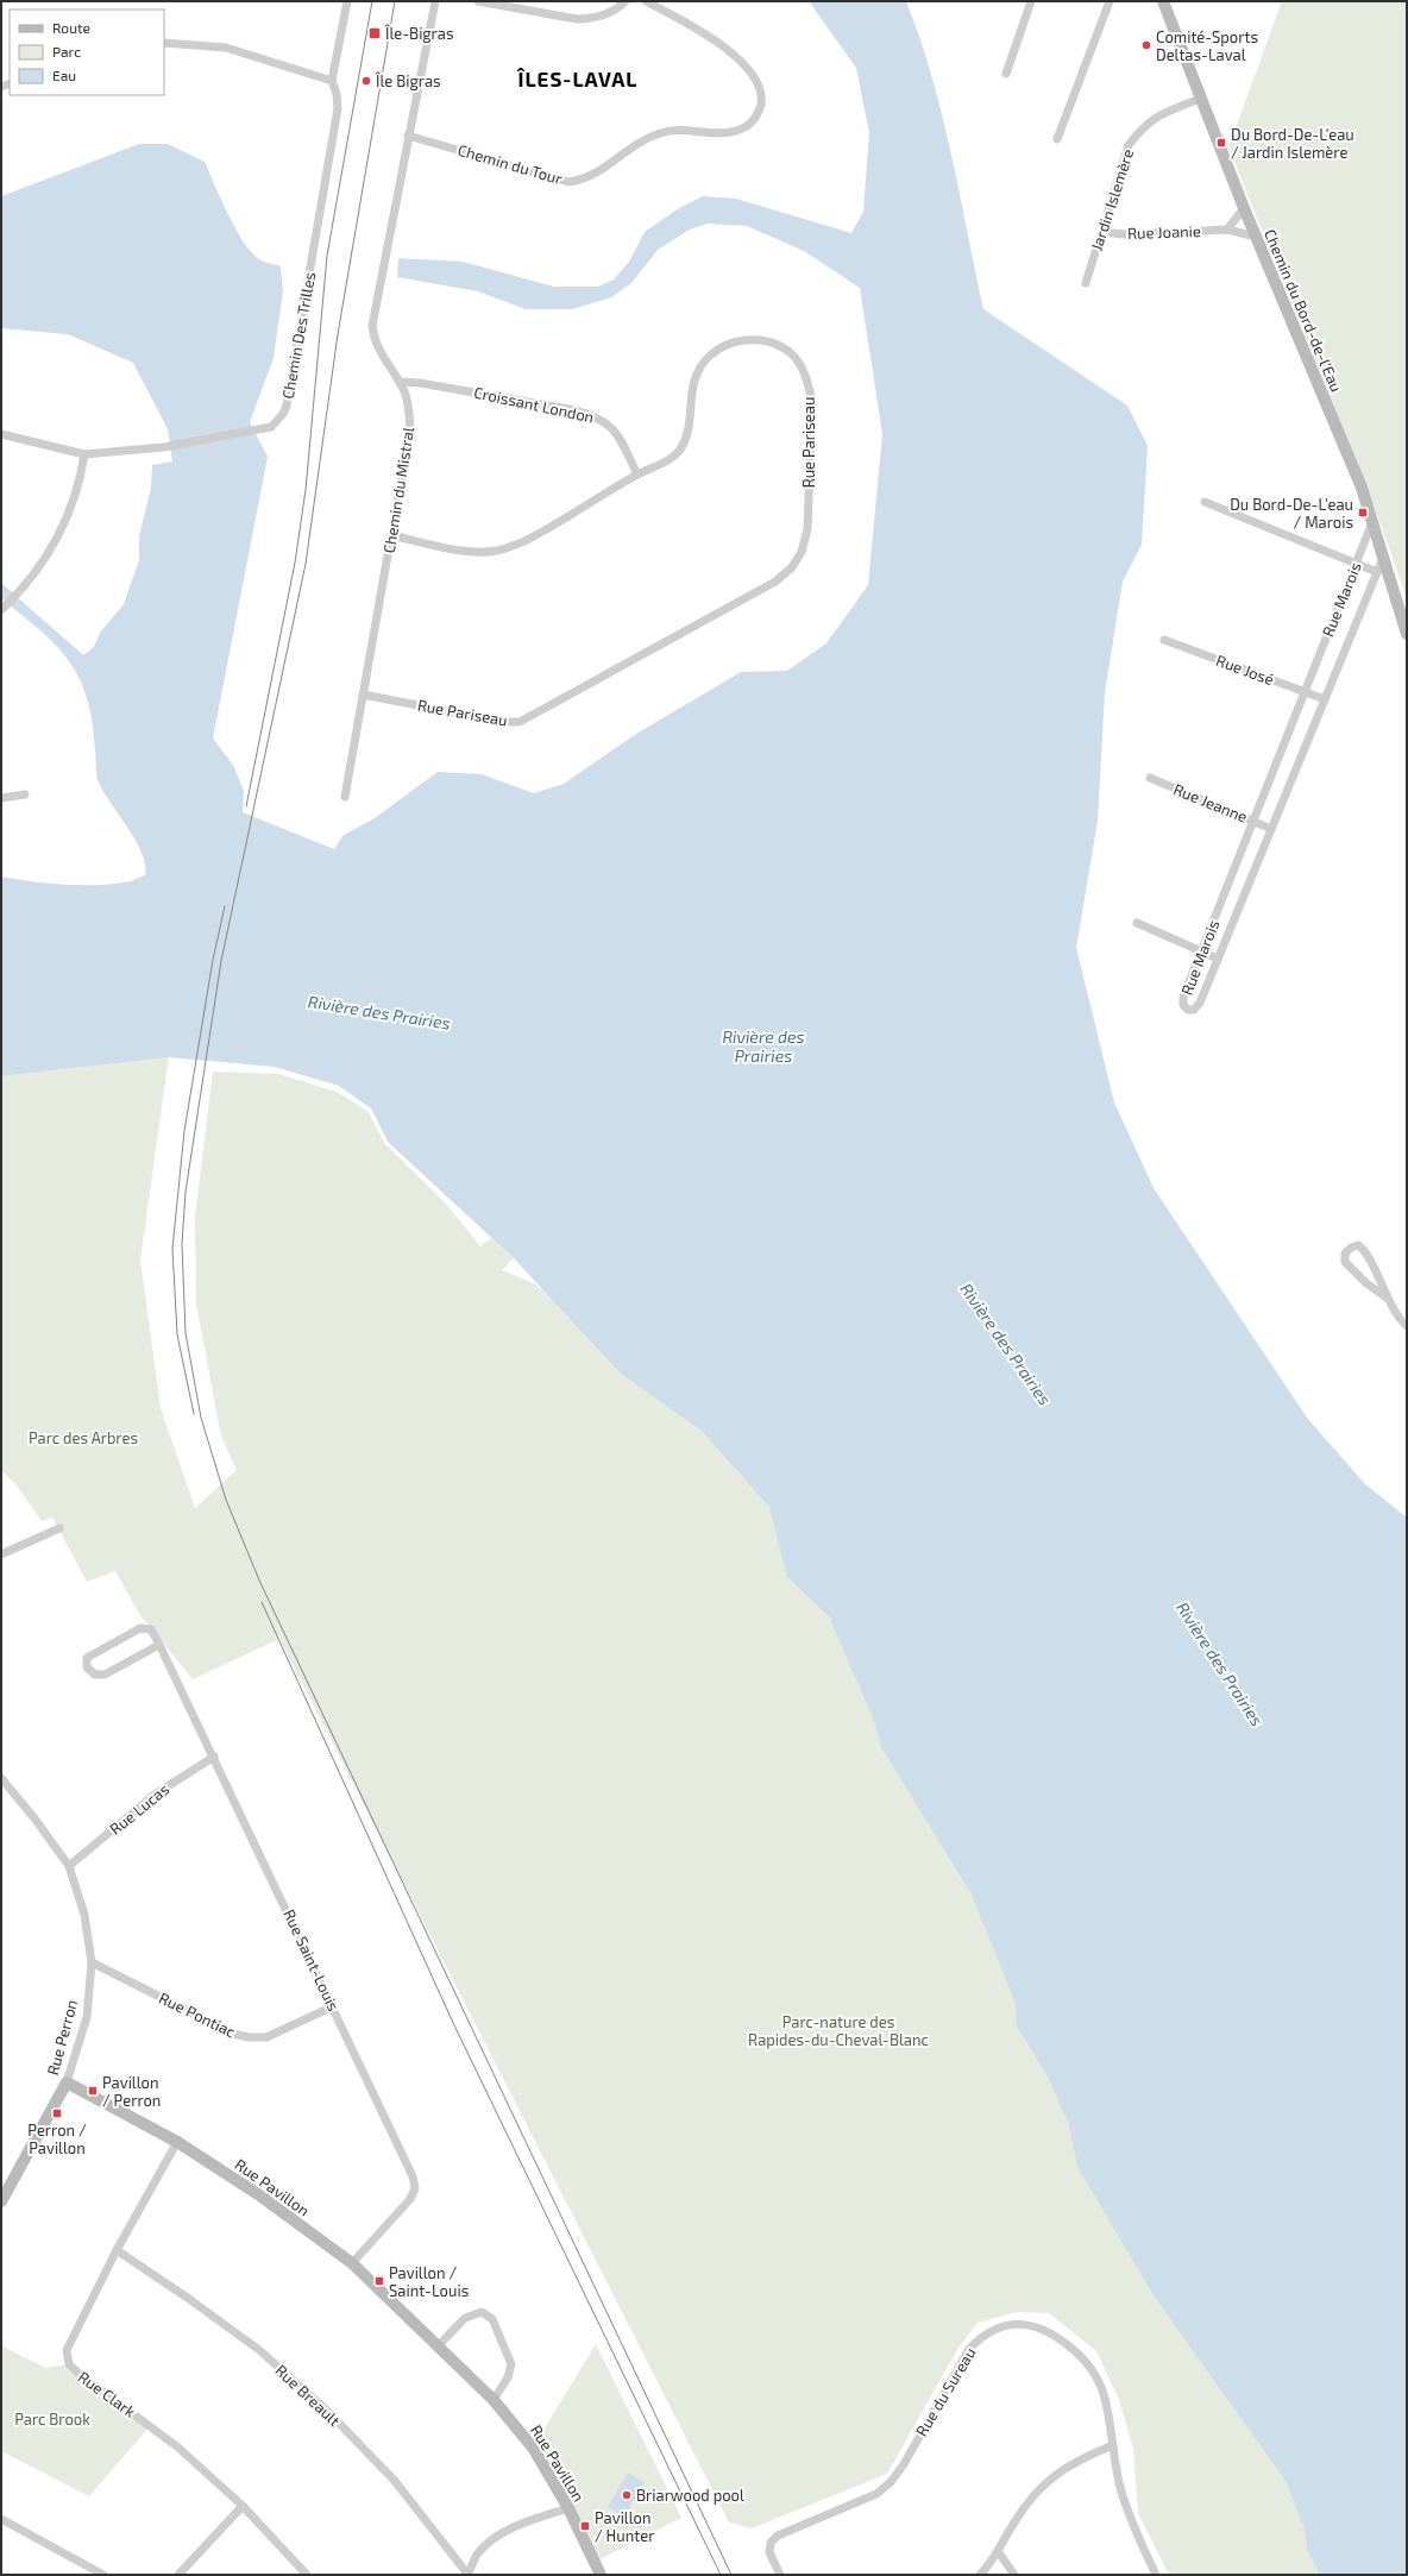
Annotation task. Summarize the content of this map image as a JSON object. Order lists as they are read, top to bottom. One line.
{"streets":{"street":["Chemin du Tour","Jardin Islemère","Rue Joanie","Chemin du Bord-de-l'Eau","Chemin Des Trilles","Croissant London","Rue Pariseau","Chemin du Mistral","Rue Marois","Rue José","Rue Jeanne","Rue Lucas","Rue Saint-Louis","Rue Pontiac","Rue Perron","Rue Pavillon","Rue du Sureau","Rue Clark","Rue Breault"]},"crossings":[["Chemin du Tour","Chemin du Mistral"],["Jardin Islemère","Rue Joanie"],["Jardin Islemère","Chemin du Bord-de-l'Eau"],["Rue Joanie","Chemin du Bord-de-l'Eau"],["Chemin du Bord-de-l'Eau","Rue Marois"],["Croissant London","Rue Pariseau"],["Croissant London","Chemin du Mistral"],["Rue Pariseau","Chemin du Mistral"],["Rue Marois","Rue José"],["Rue Marois","Rue Jeanne"],["Rue Lucas","Rue Saint-Louis"],["Rue Lucas","Rue Perron"],["Rue Saint-Louis","Rue Pontiac"],["Rue Saint-Louis","Rue Pavillon"],["Rue Pontiac","Rue Perron"],["Rue Perron","Rue Pavillon"],["Rue Pavillon","Rue Clark"],["Rue Clark","Rue Breault"]],"districts":["ÎLES-LAVAL"],"water":["Rivière des Prairies"],"parks":["Parc des Arbres","Parc-nature des Rapides-du-Cheval-Blanc","Parc Brook"],"places":{"transit":["Île-Bigras","Du Bord-De-L'eau / Jardin Islemère","Du Bord-De-L'eau / Marois","Pavillon / Perron","Perron / Pavillon","Pavillon / Saint-Louis","Pavillon / Hunter"],"other":["Comité-Sports Deltas-Laval","Île Bigras","Briarwood pool"]},"legend":["Route","Parc","Eau"]}
